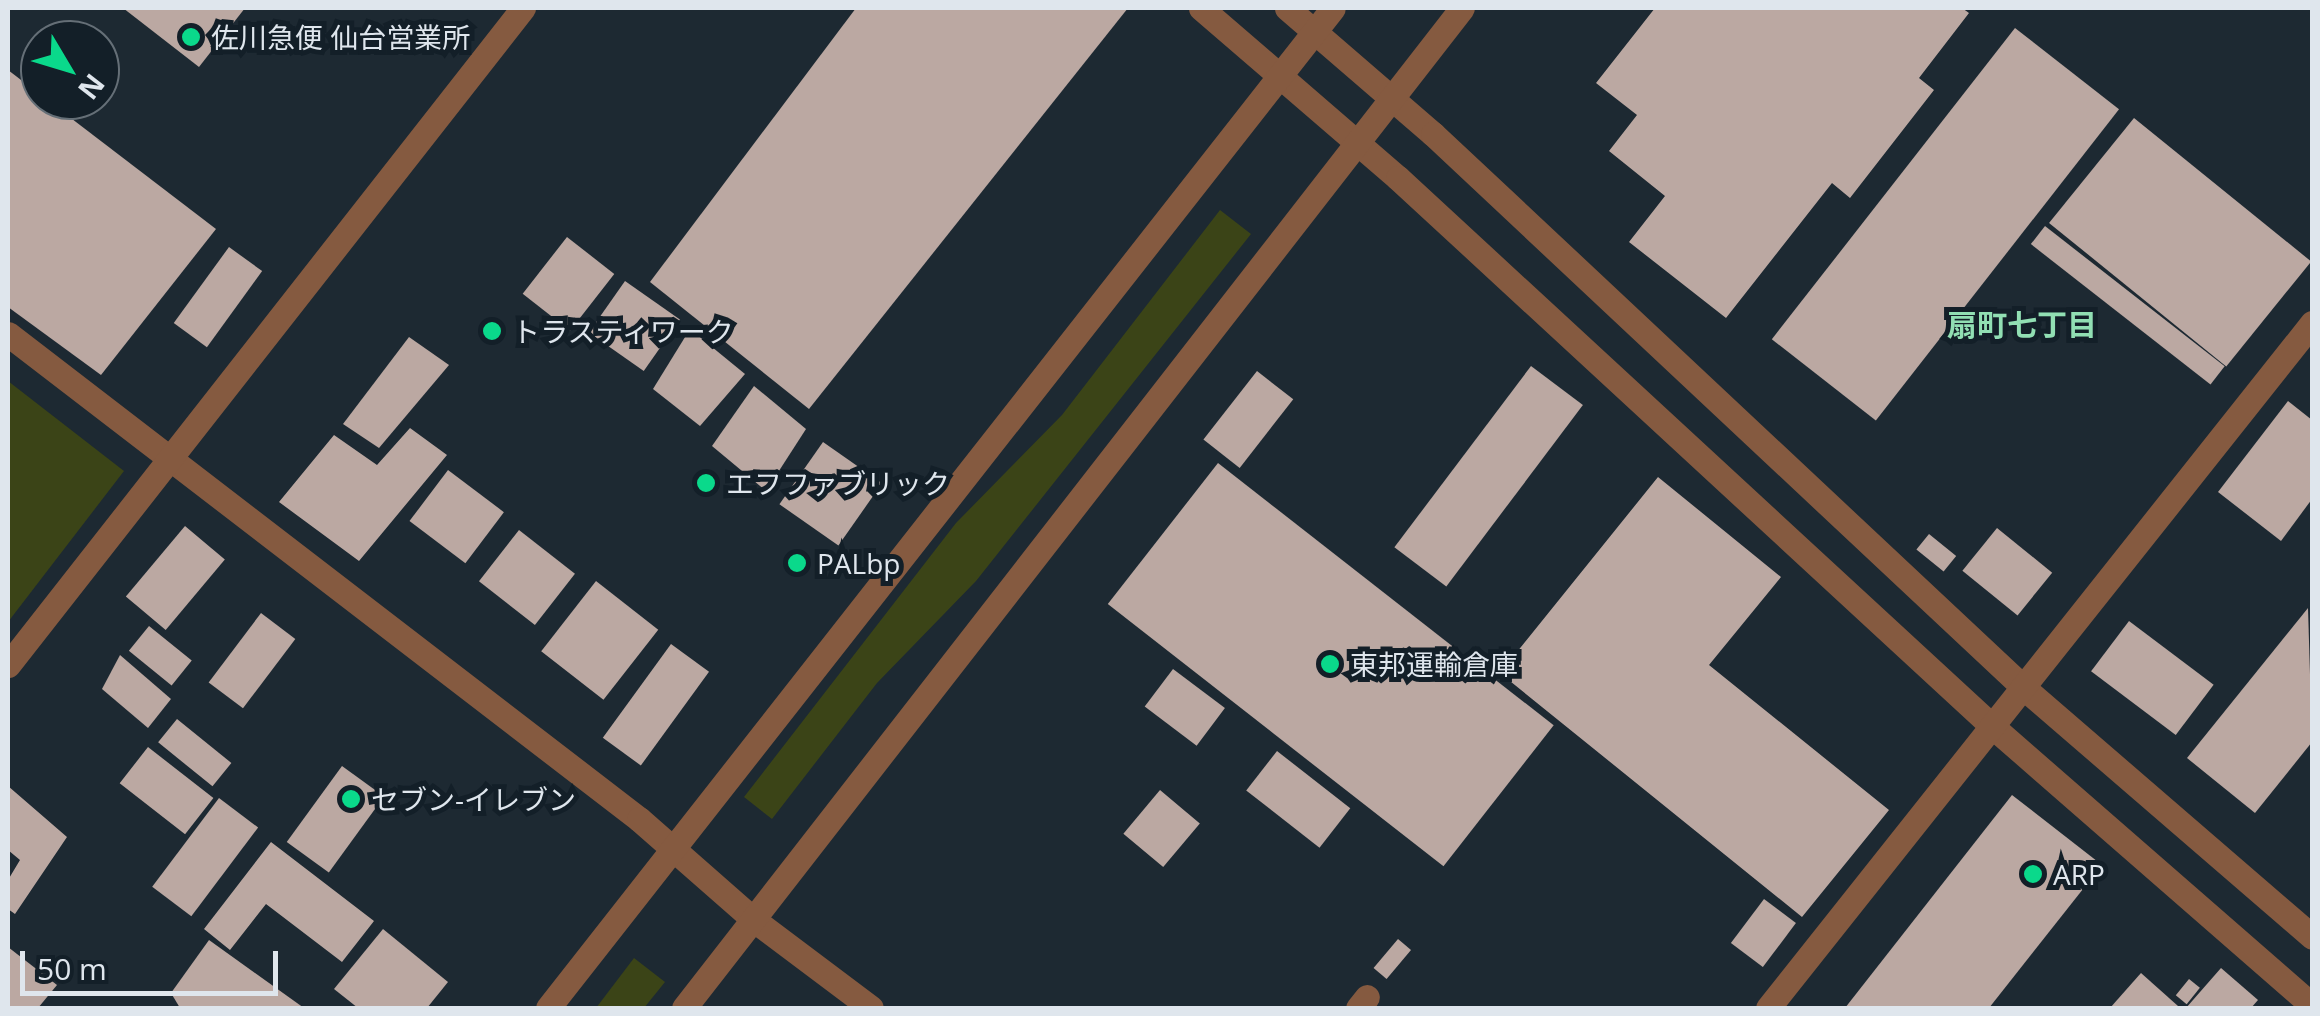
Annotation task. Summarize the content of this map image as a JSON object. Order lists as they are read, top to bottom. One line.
{"districts":["扇町七丁目"],"places":["佐川急便 仙台営業所","トラスティワーク","エフファブリック","PALbp","東邦運輸倉庫","セブン-イレブン","ARP"],"scale_bar":"50 m","north":"bottom right"}
